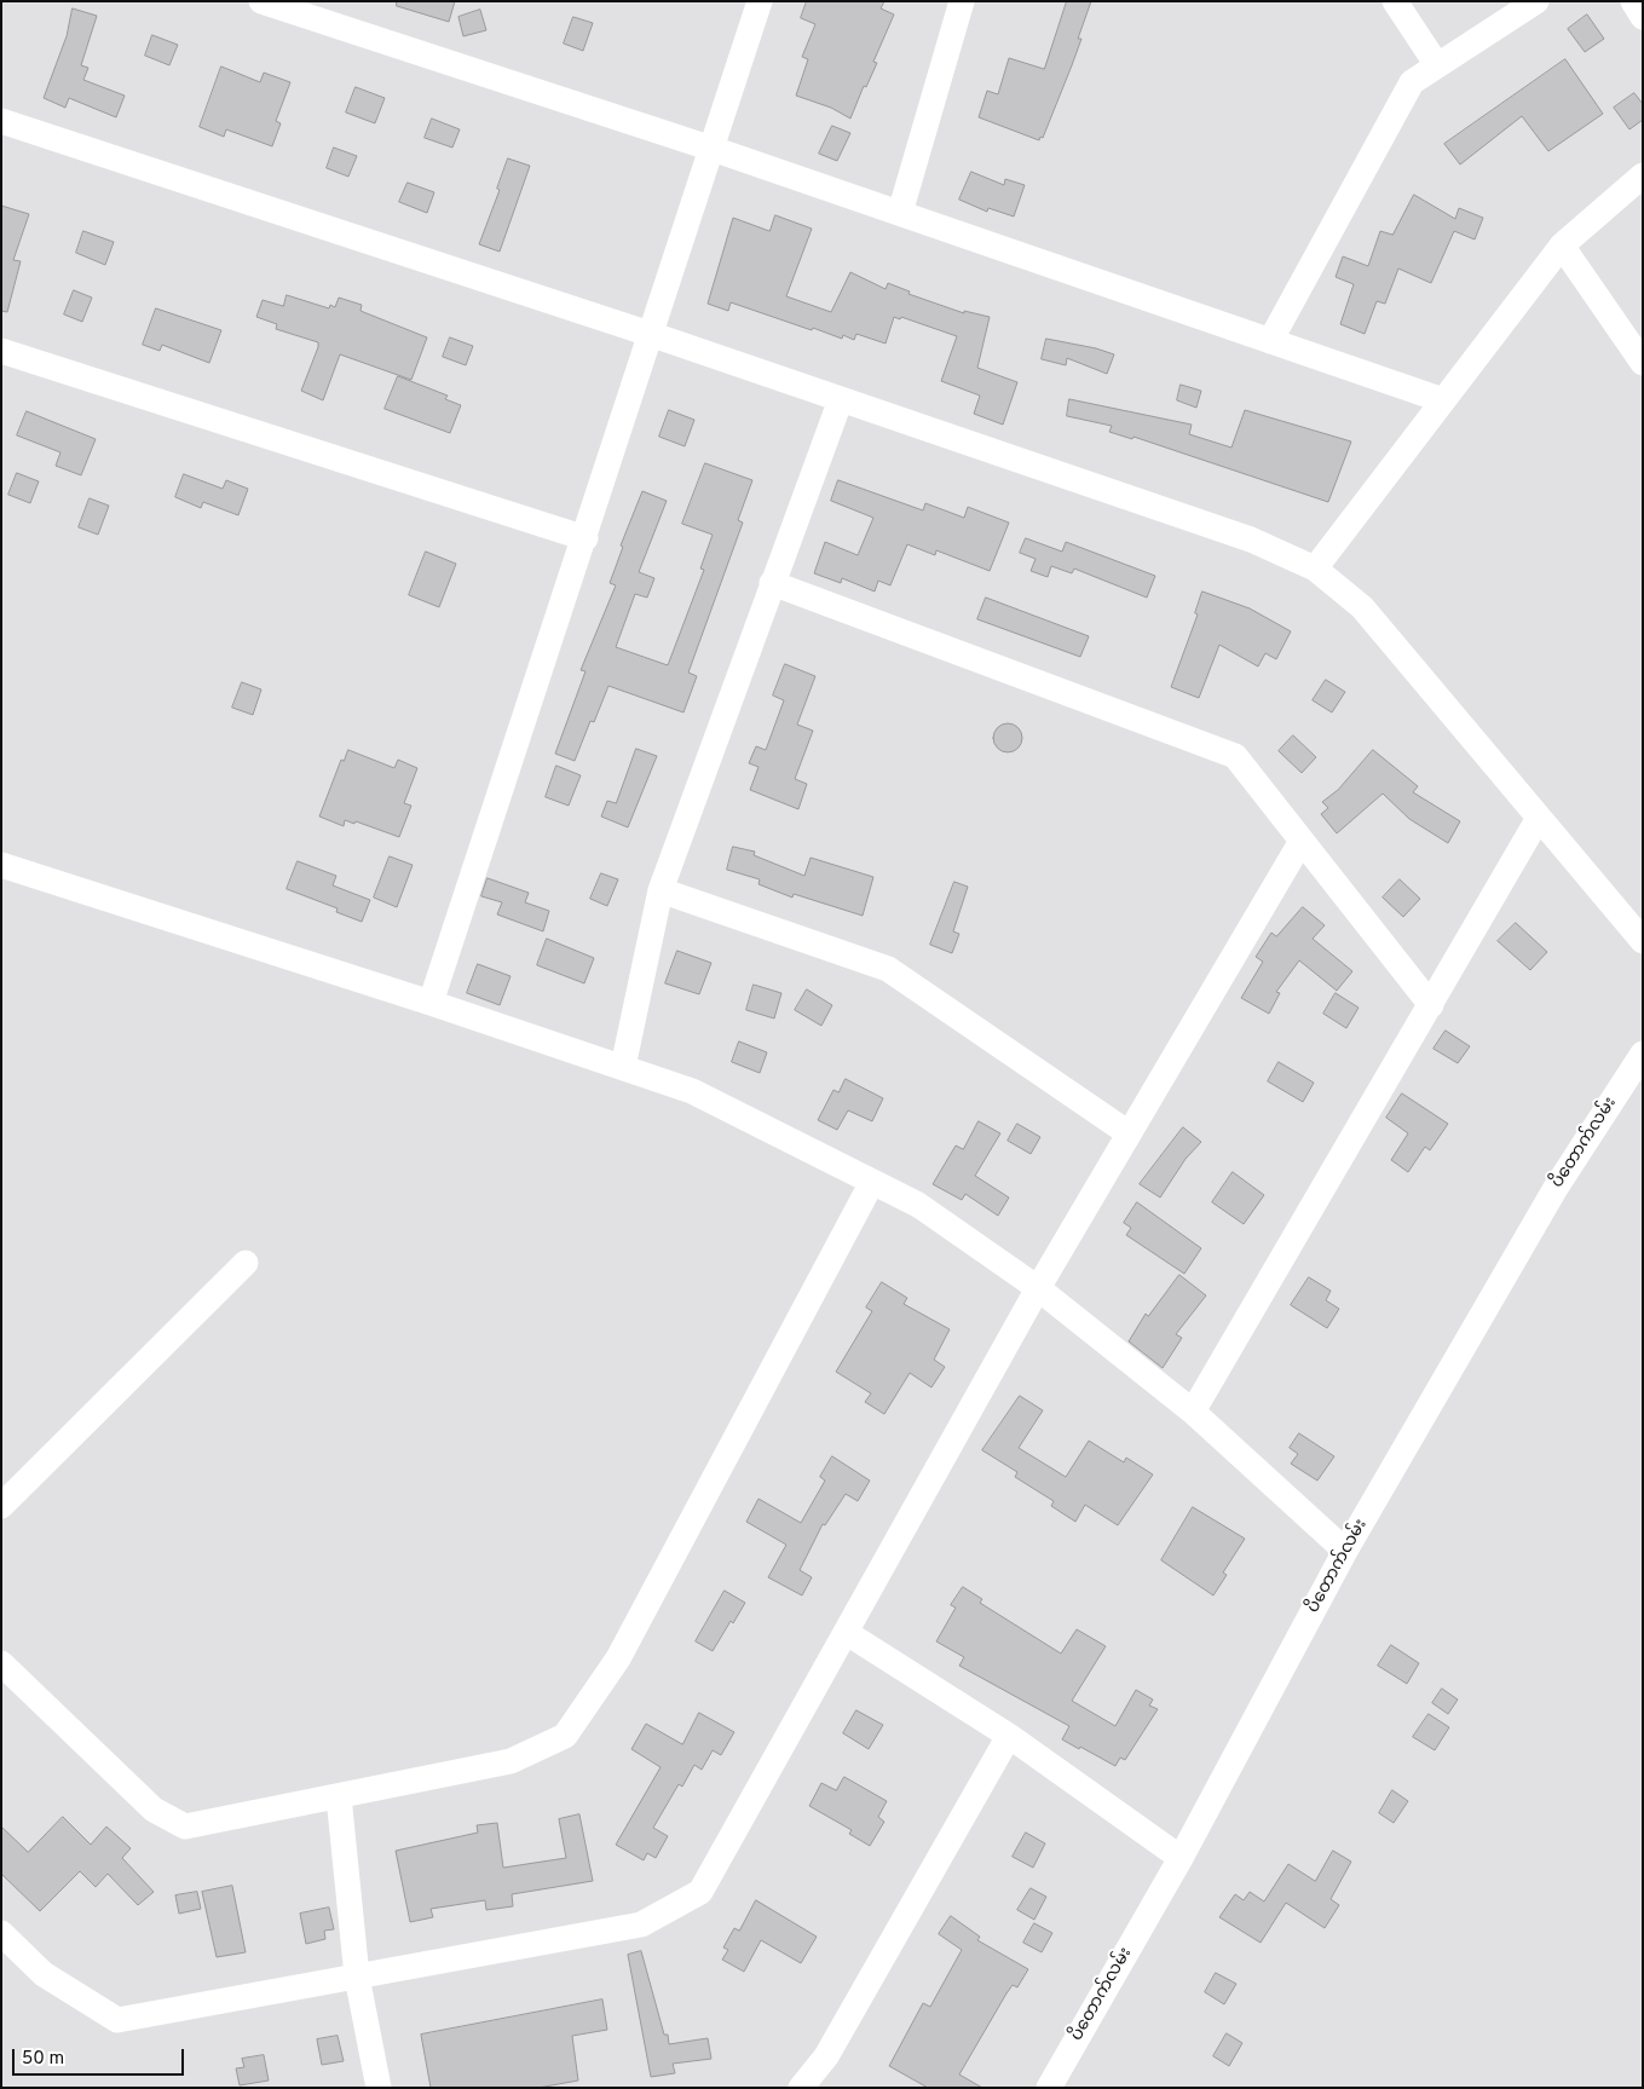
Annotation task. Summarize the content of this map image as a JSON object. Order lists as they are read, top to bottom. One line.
{"streets":{"street":["ပိတောက်လမ်း"]},"scale_bar":"50 m"}
